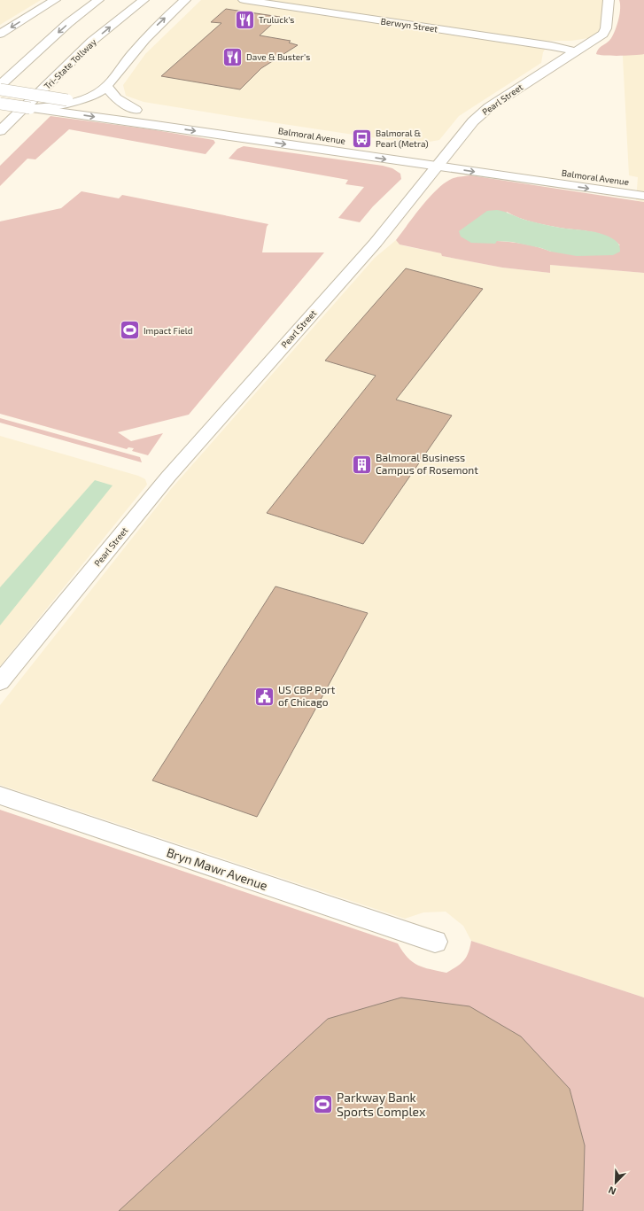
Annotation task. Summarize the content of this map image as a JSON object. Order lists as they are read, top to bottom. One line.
{"streets":{"main road":["Berwyn Street","Tri-State Tollway","Pearl Street","Balmoral Avenue","Bryn Mawr Avenue"]},"crossings":[["Berwyn Street","Pearl Street"],["Pearl Street","Balmoral Avenue"]],"places":{"restaurant":["Truluck's","Dave & Buster's"],"bus stop":["Balmoral & Pearl (Metra)"],"sports":["Impact Field","Parkway Bank Sports Complex"],"building":["Balmoral Business Campus of Rosemont"],"public building":["US CBP Port of Chicago"]},"north":"bottom left"}
